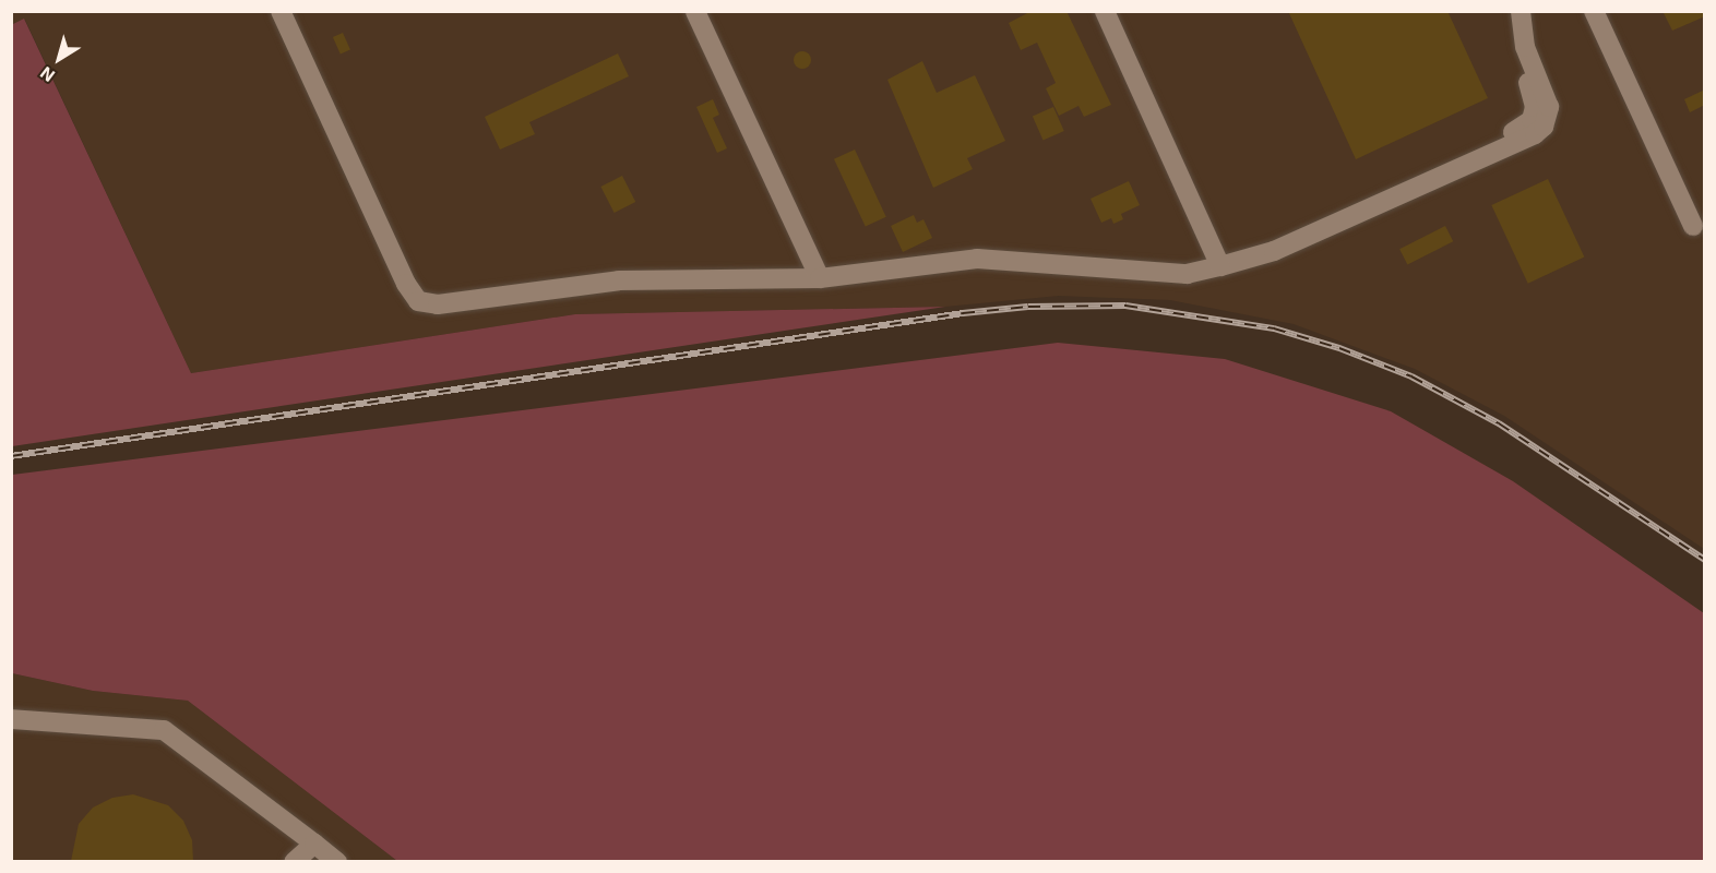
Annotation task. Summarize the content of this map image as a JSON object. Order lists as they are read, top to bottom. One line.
{"north":"bottom left"}
